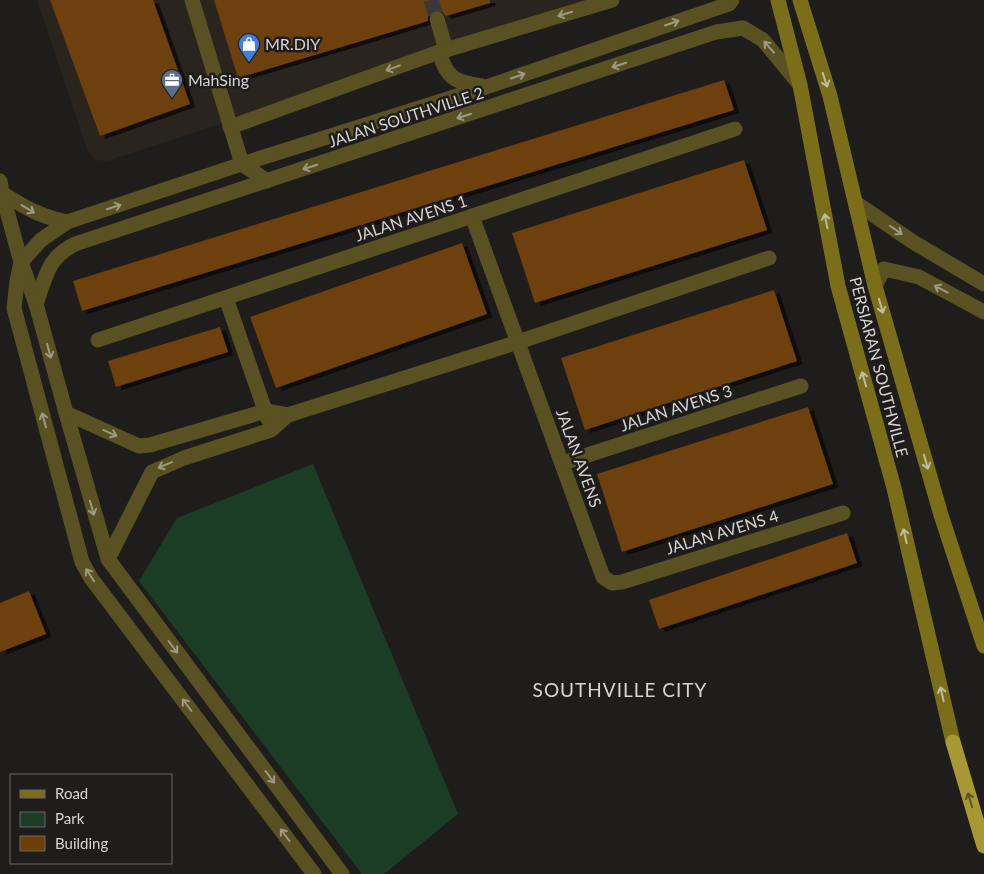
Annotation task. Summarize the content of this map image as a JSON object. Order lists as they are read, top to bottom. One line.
{"streets":{"main road":["PERSIARAN SOUTHVILLE"],"street":["JALAN SOUTHVILLE 2","JALAN AVENS 1","JALAN AVENS 3","JALAN AVENS","JALAN AVENS 4"]},"crossings":[["JALAN SOUTHVILLE 2","PERSIARAN SOUTHVILLE"],["JALAN AVENS 1","JALAN AVENS"],["JALAN AVENS 3","JALAN AVENS"],["JALAN AVENS","JALAN AVENS 4"]],"districts":["SOUTHVILLE CITY"],"places":{"shop":["MR.DIY"],"office":["MahSing"]},"legend":["Road","Park","Building"]}
